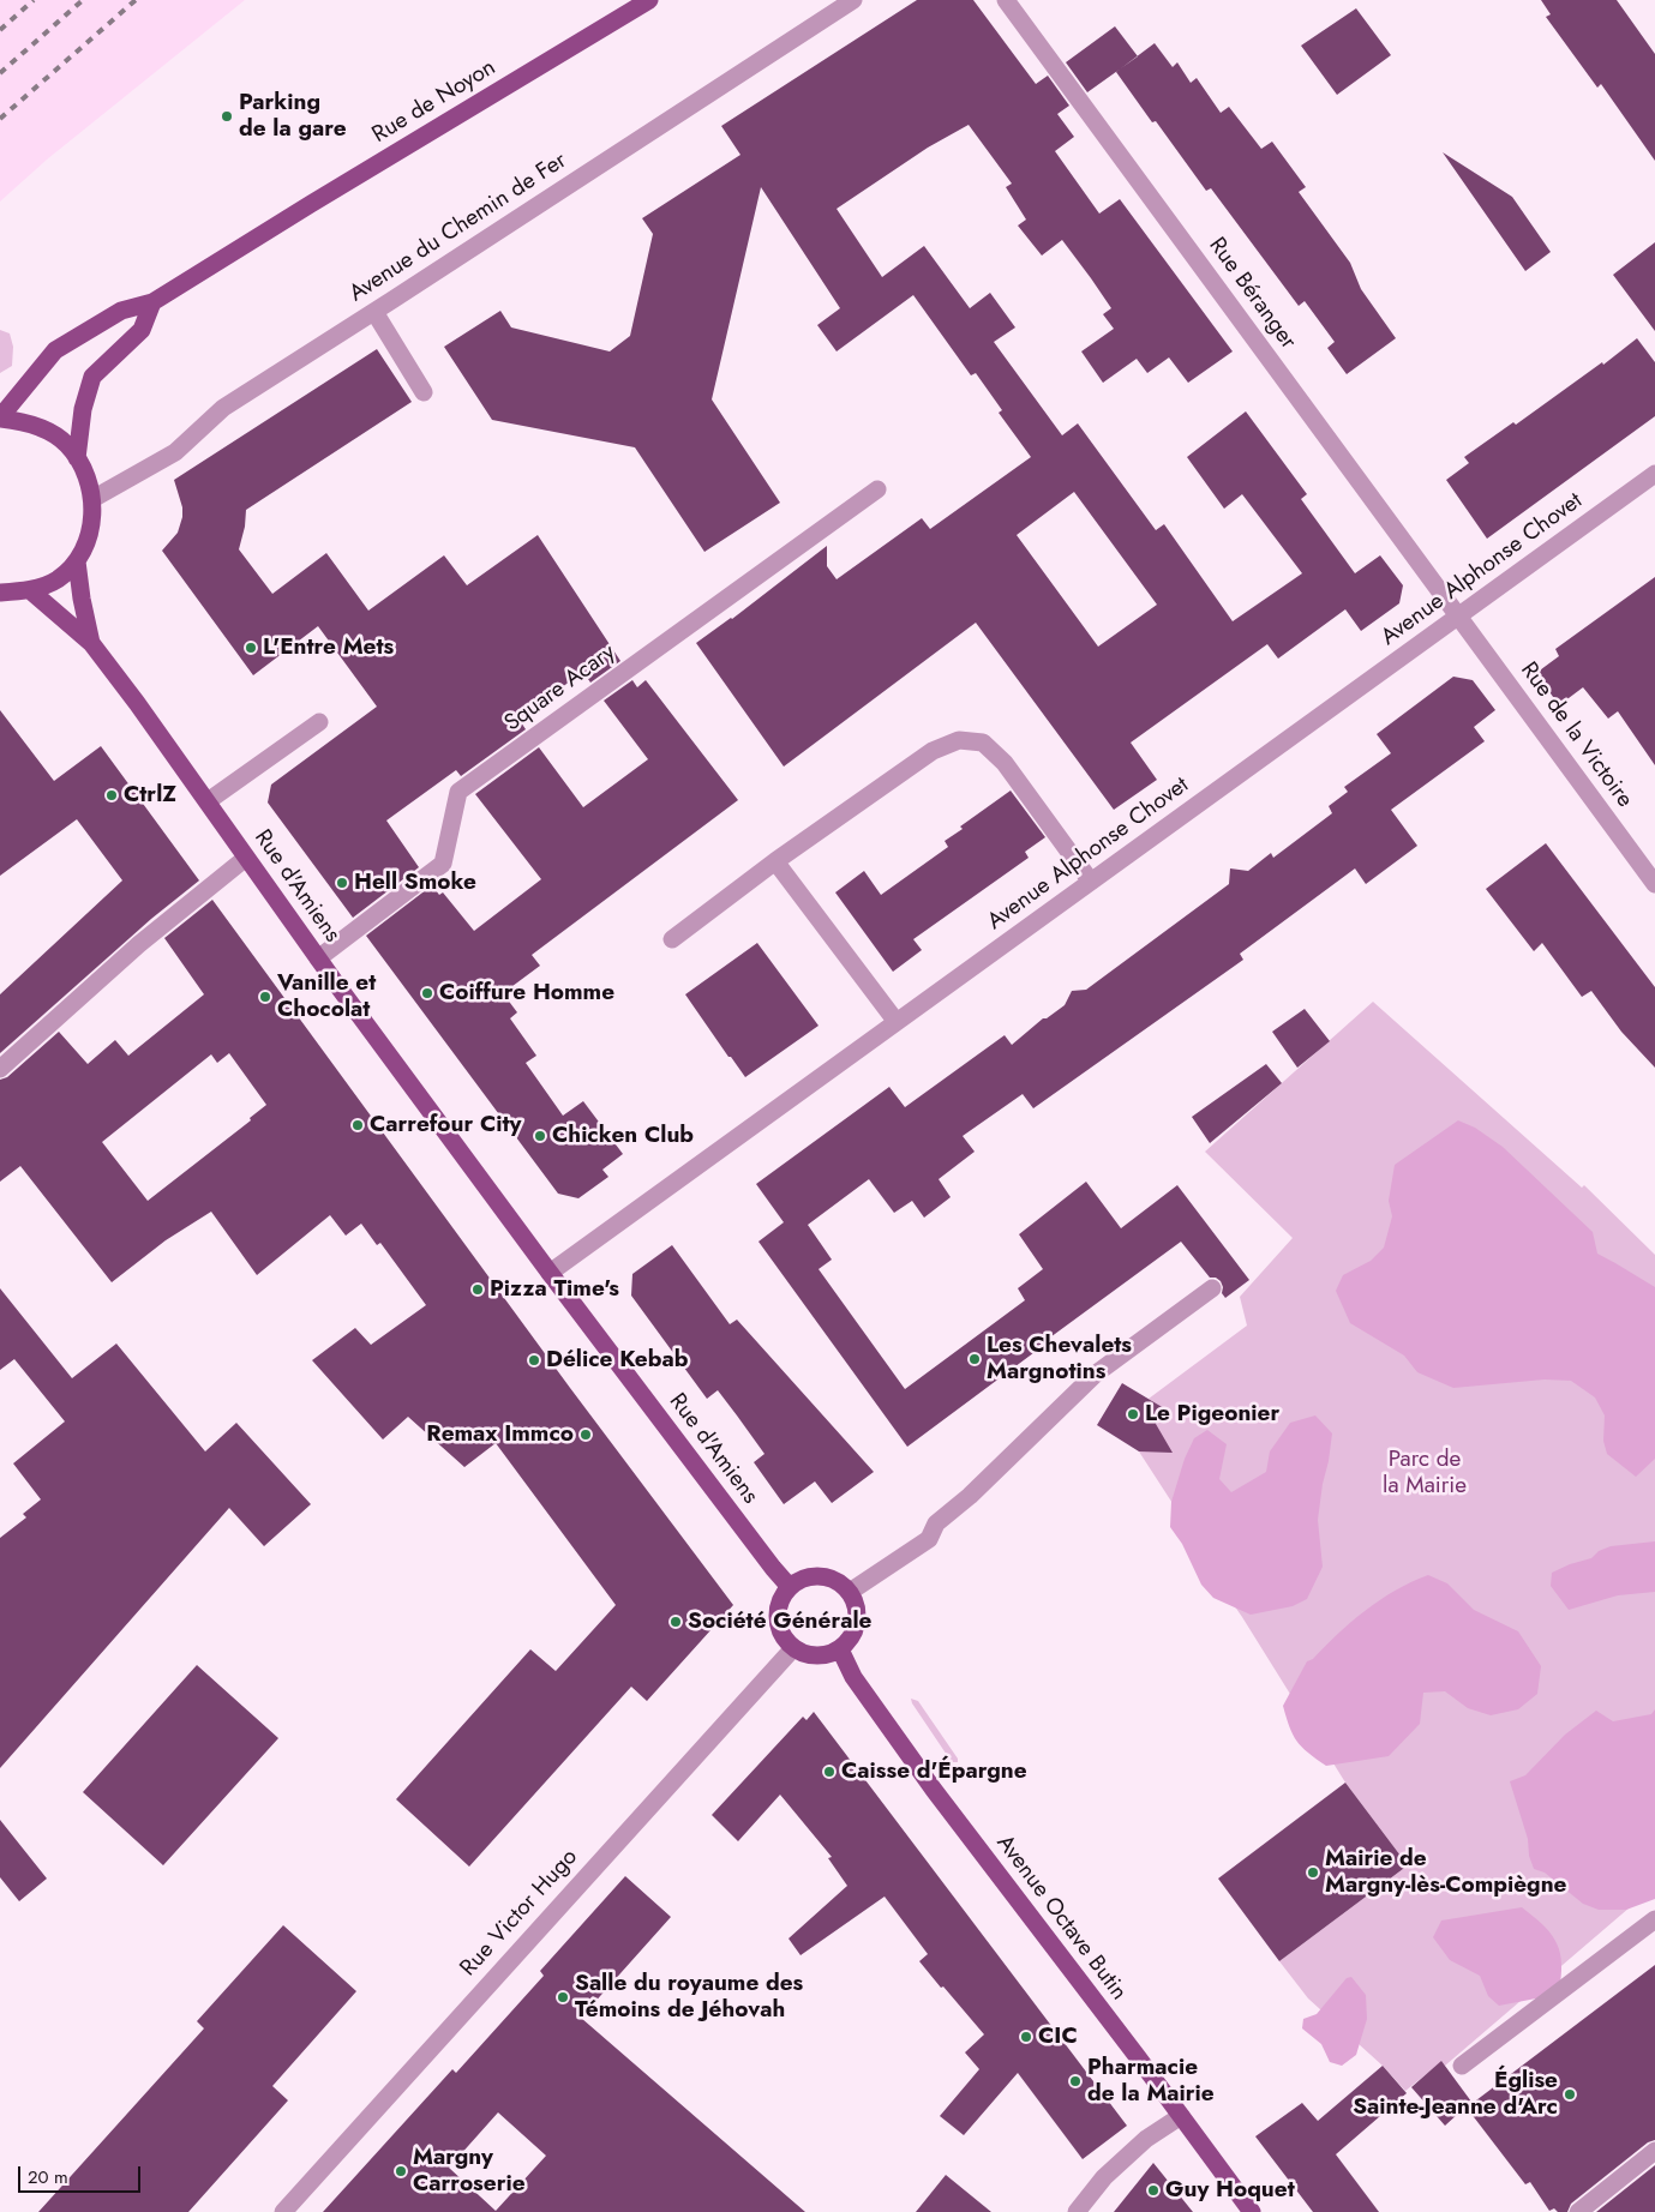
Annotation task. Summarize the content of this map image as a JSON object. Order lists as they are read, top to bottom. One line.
{"streets":{"main road":["Rue de Noyon","Rue d'Amiens","Avenue Octave Butin"],"street":["Avenue du Chemin de Fer","Rue Béranger","Avenue Alphonse Chovet","Square Acary","Rue de la Victoire","Rue Victor Hugo"]},"crossings":[["Rue Béranger","Avenue Alphonse Chovet"],["Rue Béranger","Rue de la Victoire"],["Avenue Alphonse Chovet","Rue de la Victoire"],["Avenue Alphonse Chovet","Rue d'Amiens"],["Square Acary","Rue d'Amiens"],["Rue d'Amiens","Rue Victor Hugo"],["Rue d'Amiens","Avenue Octave Butin"],["Rue Victor Hugo","Avenue Octave Butin"]],"parks":["Parc de la Mairie"],"places":["Parking de la gare","L'Entre Mets","CtrlZ","Hell Smoke","Coiffure Homme","Vanille et Chocolat","Carrefour City","Chicken Club","Pizza Time's","Les Chevalets Margnotins","Délice Kebab","Le Pigeonier","Remax Immco","Société Générale","Caisse d'Épargne","Mairie de Margny-lès-Compiègne","Salle du royaume des Témoins de Jéhovah","CIC","Pharmacie de la Mairie","Église Sainte-Jeanne d'Arc","Margny Carroserie","Guy Hoquet"],"scale_bar":"20 m"}
